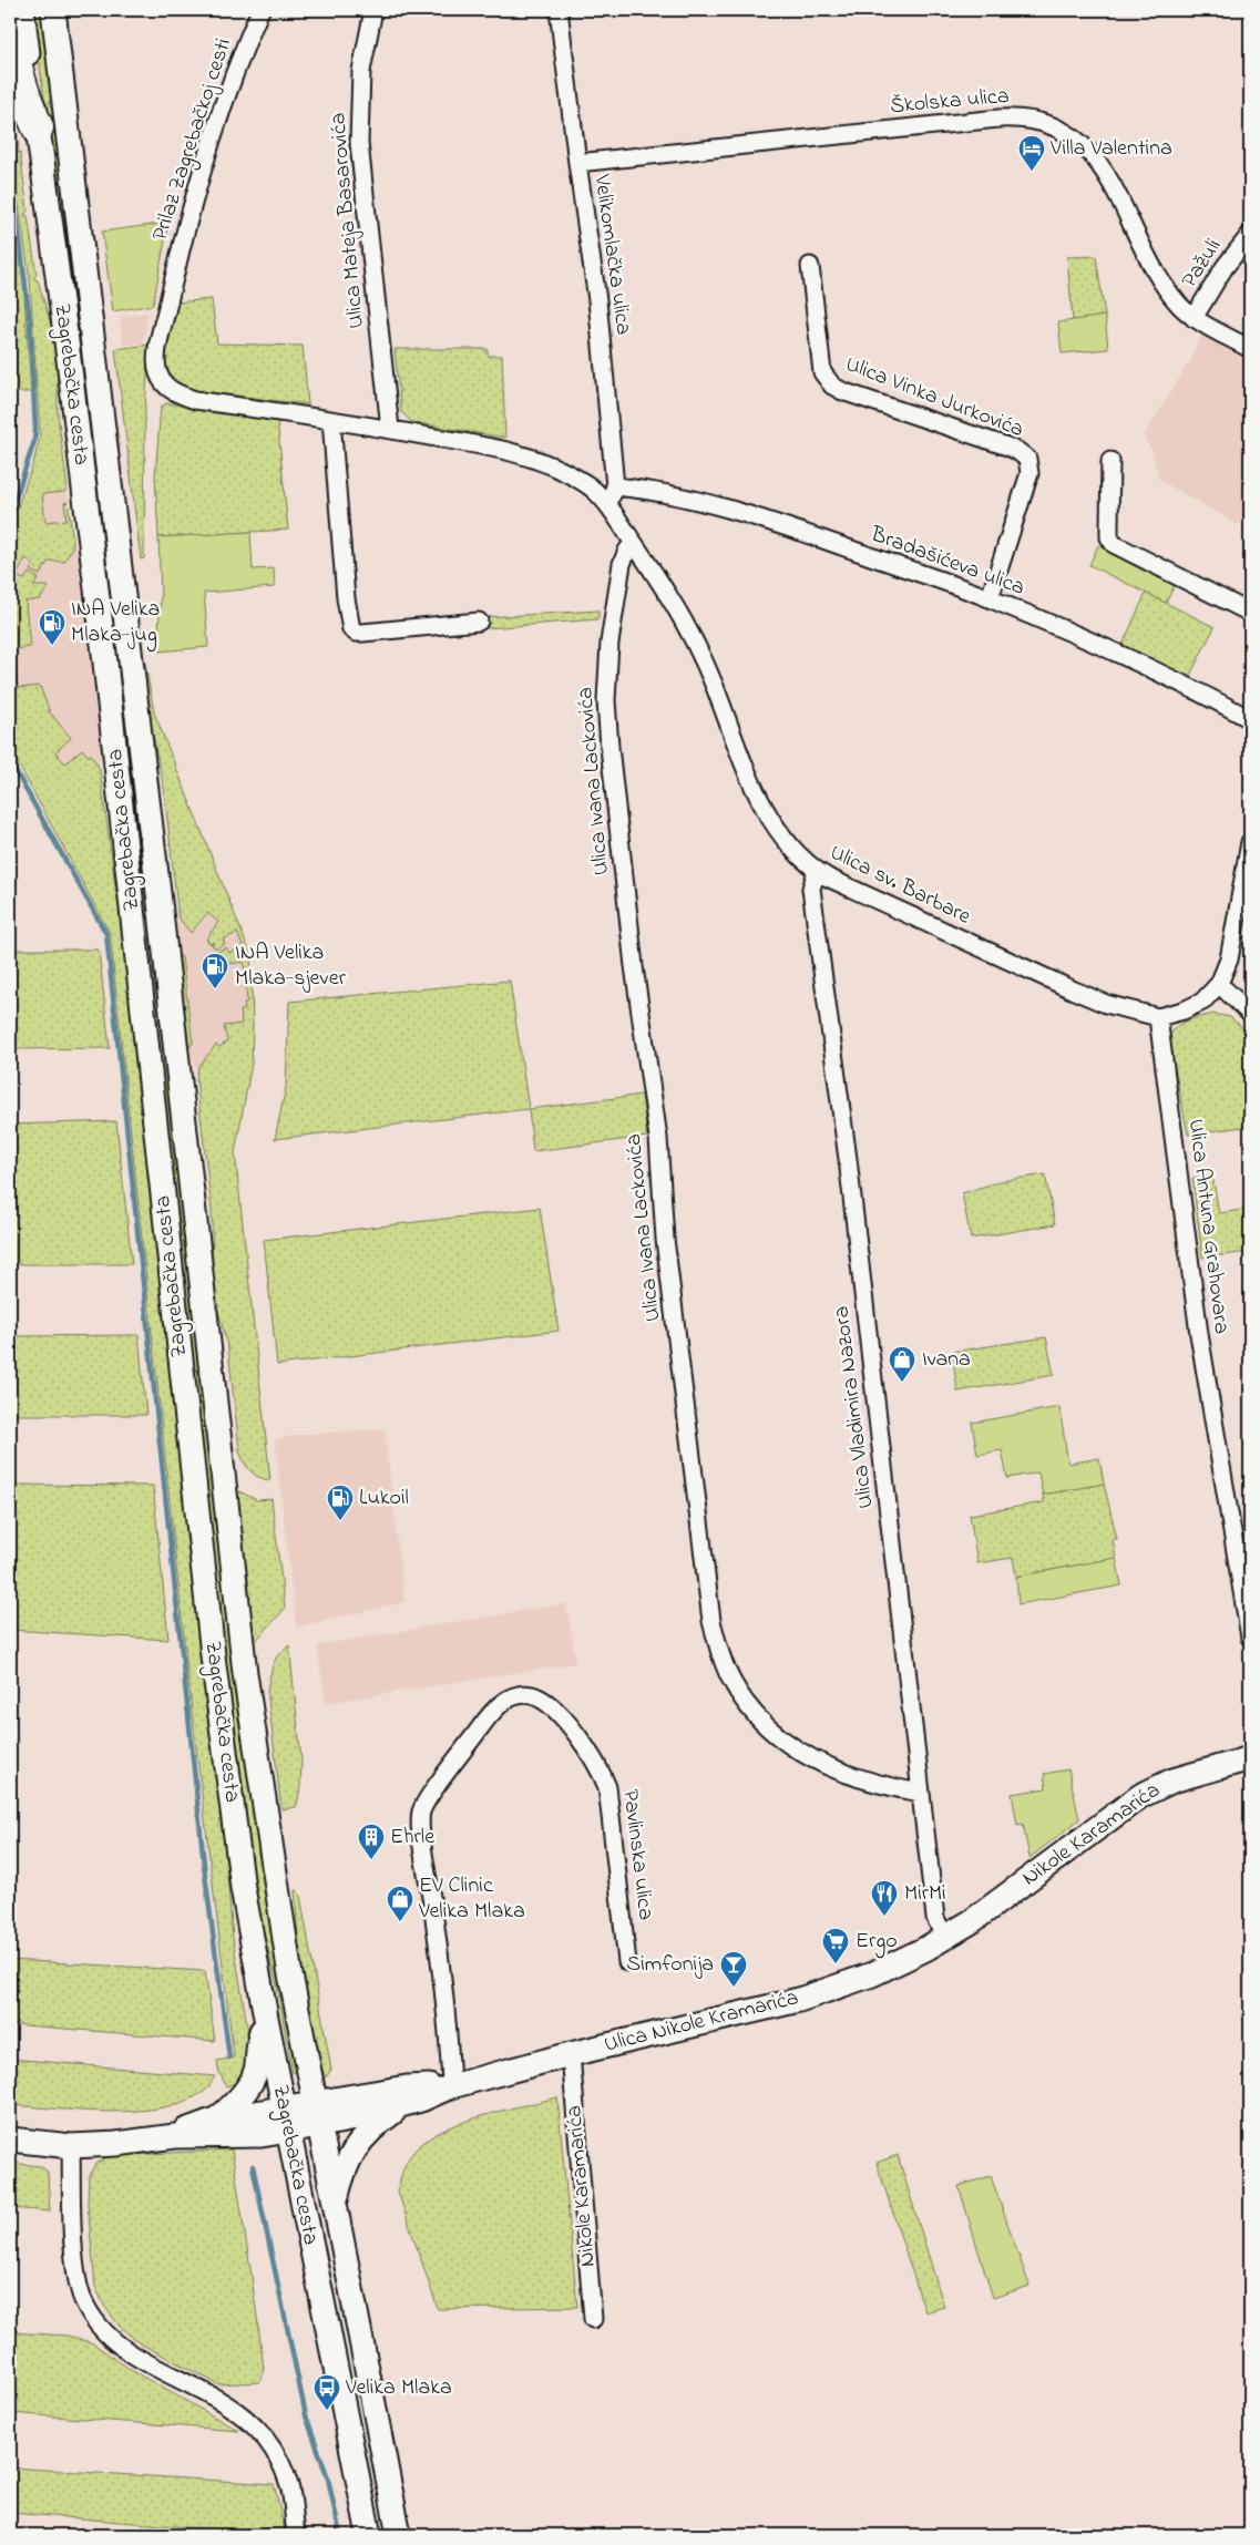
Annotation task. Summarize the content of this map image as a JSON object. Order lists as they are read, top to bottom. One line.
{"streets":{"main road":["Zagrebačka cesta","Nikole Karamarića","Ulica Nikole Kramarića"],"street":["Školska ulica","Prilaz Zagrebačkoj cesti","Ulica Mateja Basarovića","Velikomlačka ulica","Pažuli","Ulica Vinka Jurkovića","Bradašićeva ulica","Ulica Ivana Lackovića","Ulica sv. Barbare","Ulica Antuna Grahovara","Ulica Vladimira Nazora","Pavlinska ulica"]},"crossings":[["Školska ulica","Velikomlačka ulica"],["Školska ulica","Pažuli"],["Prilaz Zagrebačkoj cesti","Ulica sv. Barbare"],["Ulica Mateja Basarovića","Ulica sv. Barbare"],["Velikomlačka ulica","Bradašićeva ulica"],["Velikomlačka ulica","Ulica sv. Barbare"],["Zagrebačka cesta","Ulica Nikole Kramarića"],["Ulica Vinka Jurkovića","Bradašićeva ulica"],["Ulica Ivana Lackovića","Ulica sv. Barbare"],["Ulica Ivana Lackovića","Ulica Vladimira Nazora"],["Ulica sv. Barbare","Ulica Antuna Grahovara"],["Ulica sv. Barbare","Ulica Vladimira Nazora"],["Ulica Vladimira Nazora","Nikole Karamarića"],["Ulica Vladimira Nazora","Ulica Nikole Kramarića"],["Nikole Karamarića","Ulica Nikole Kramarića"],["Pavlinska ulica","Ulica Nikole Kramarića"]],"places":{"hotel":["Villa Valentina"],"fuel station":["INA Velika Mlaka-jug","INA Velika Mlaka-sjever","Lukoil"],"shop":["Ivana","EV Clinic Velika Mlaka"],"building":["Ehrle"],"restaurant":["MirMi"],"supermarket":["Ergo"],"bar":["Simfonija"],"bus stop":["Velika Mlaka"]}}
